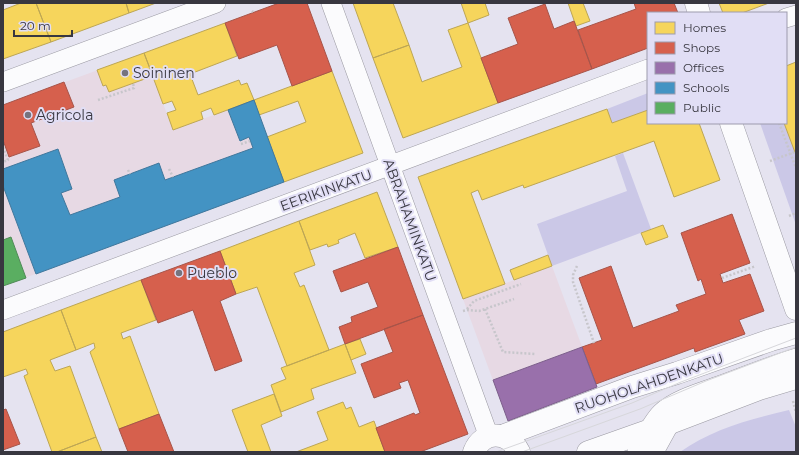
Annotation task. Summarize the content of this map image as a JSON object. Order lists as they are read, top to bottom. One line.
{"streets":{"street":["EERIKINKATU","ABRAHAMINKATU","RUOHOLAHDENKATU"]},"crossings":[["EERIKINKATU","ABRAHAMINKATU"],["ABRAHAMINKATU","RUOHOLAHDENKATU"]],"places":["Soininen","Agricola","Pueblo"],"legend":["Homes","Shops","Offices","Schools","Public"],"scale_bar":"20 m"}
